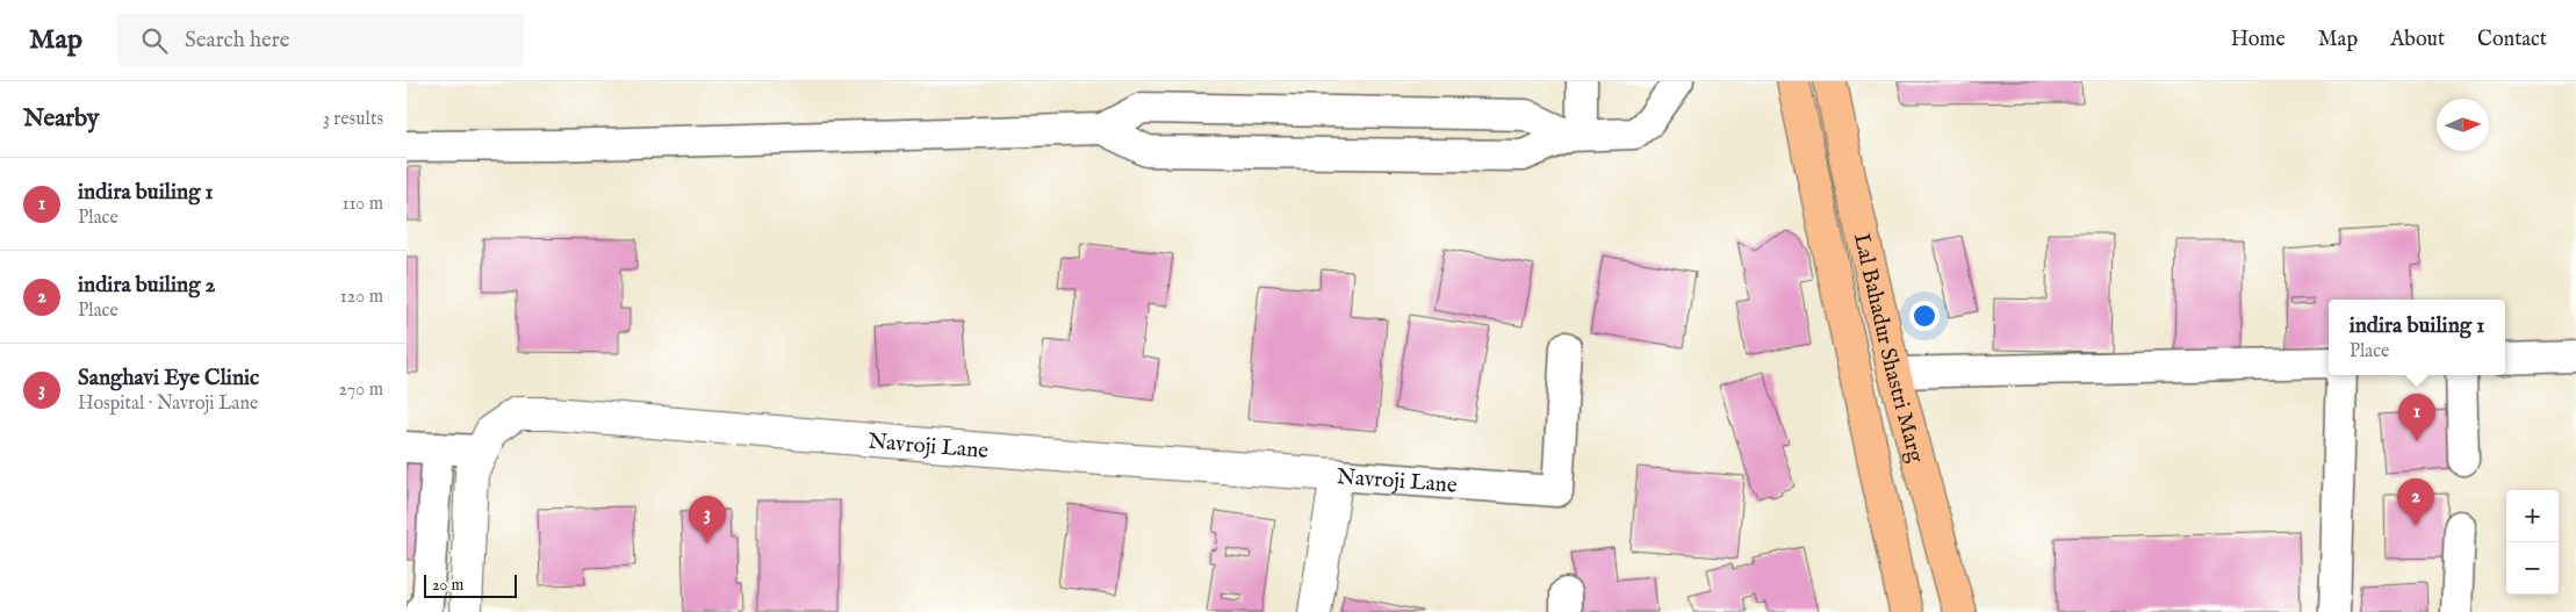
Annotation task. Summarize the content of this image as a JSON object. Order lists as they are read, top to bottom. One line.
{"streets":{"main road":["Lal Bahadur Shastri Marg"],"street":["Navroji Lane"]},"scale_bar":"20 m","north":"right","page":{"header":"Map","search":"Search here","nav":["Home","Map","About","Contact"],"heading":["Nearby","3 results"],"list":[{"mark":"1","name":"indira builing 1","note":"Place","value":"110 m"},{"mark":"2","name":"indira builing 2","note":"Place","value":"120 m"},{"mark":"3","name":"Sanghavi Eye Clinic","note":"Hospital · Navroji Lane","value":"270 m"}],"popup":["indira builing 1","Place"],"pins":["1","2","3"],"map_buttons":["+","−"],"scale":"20 m"}}
